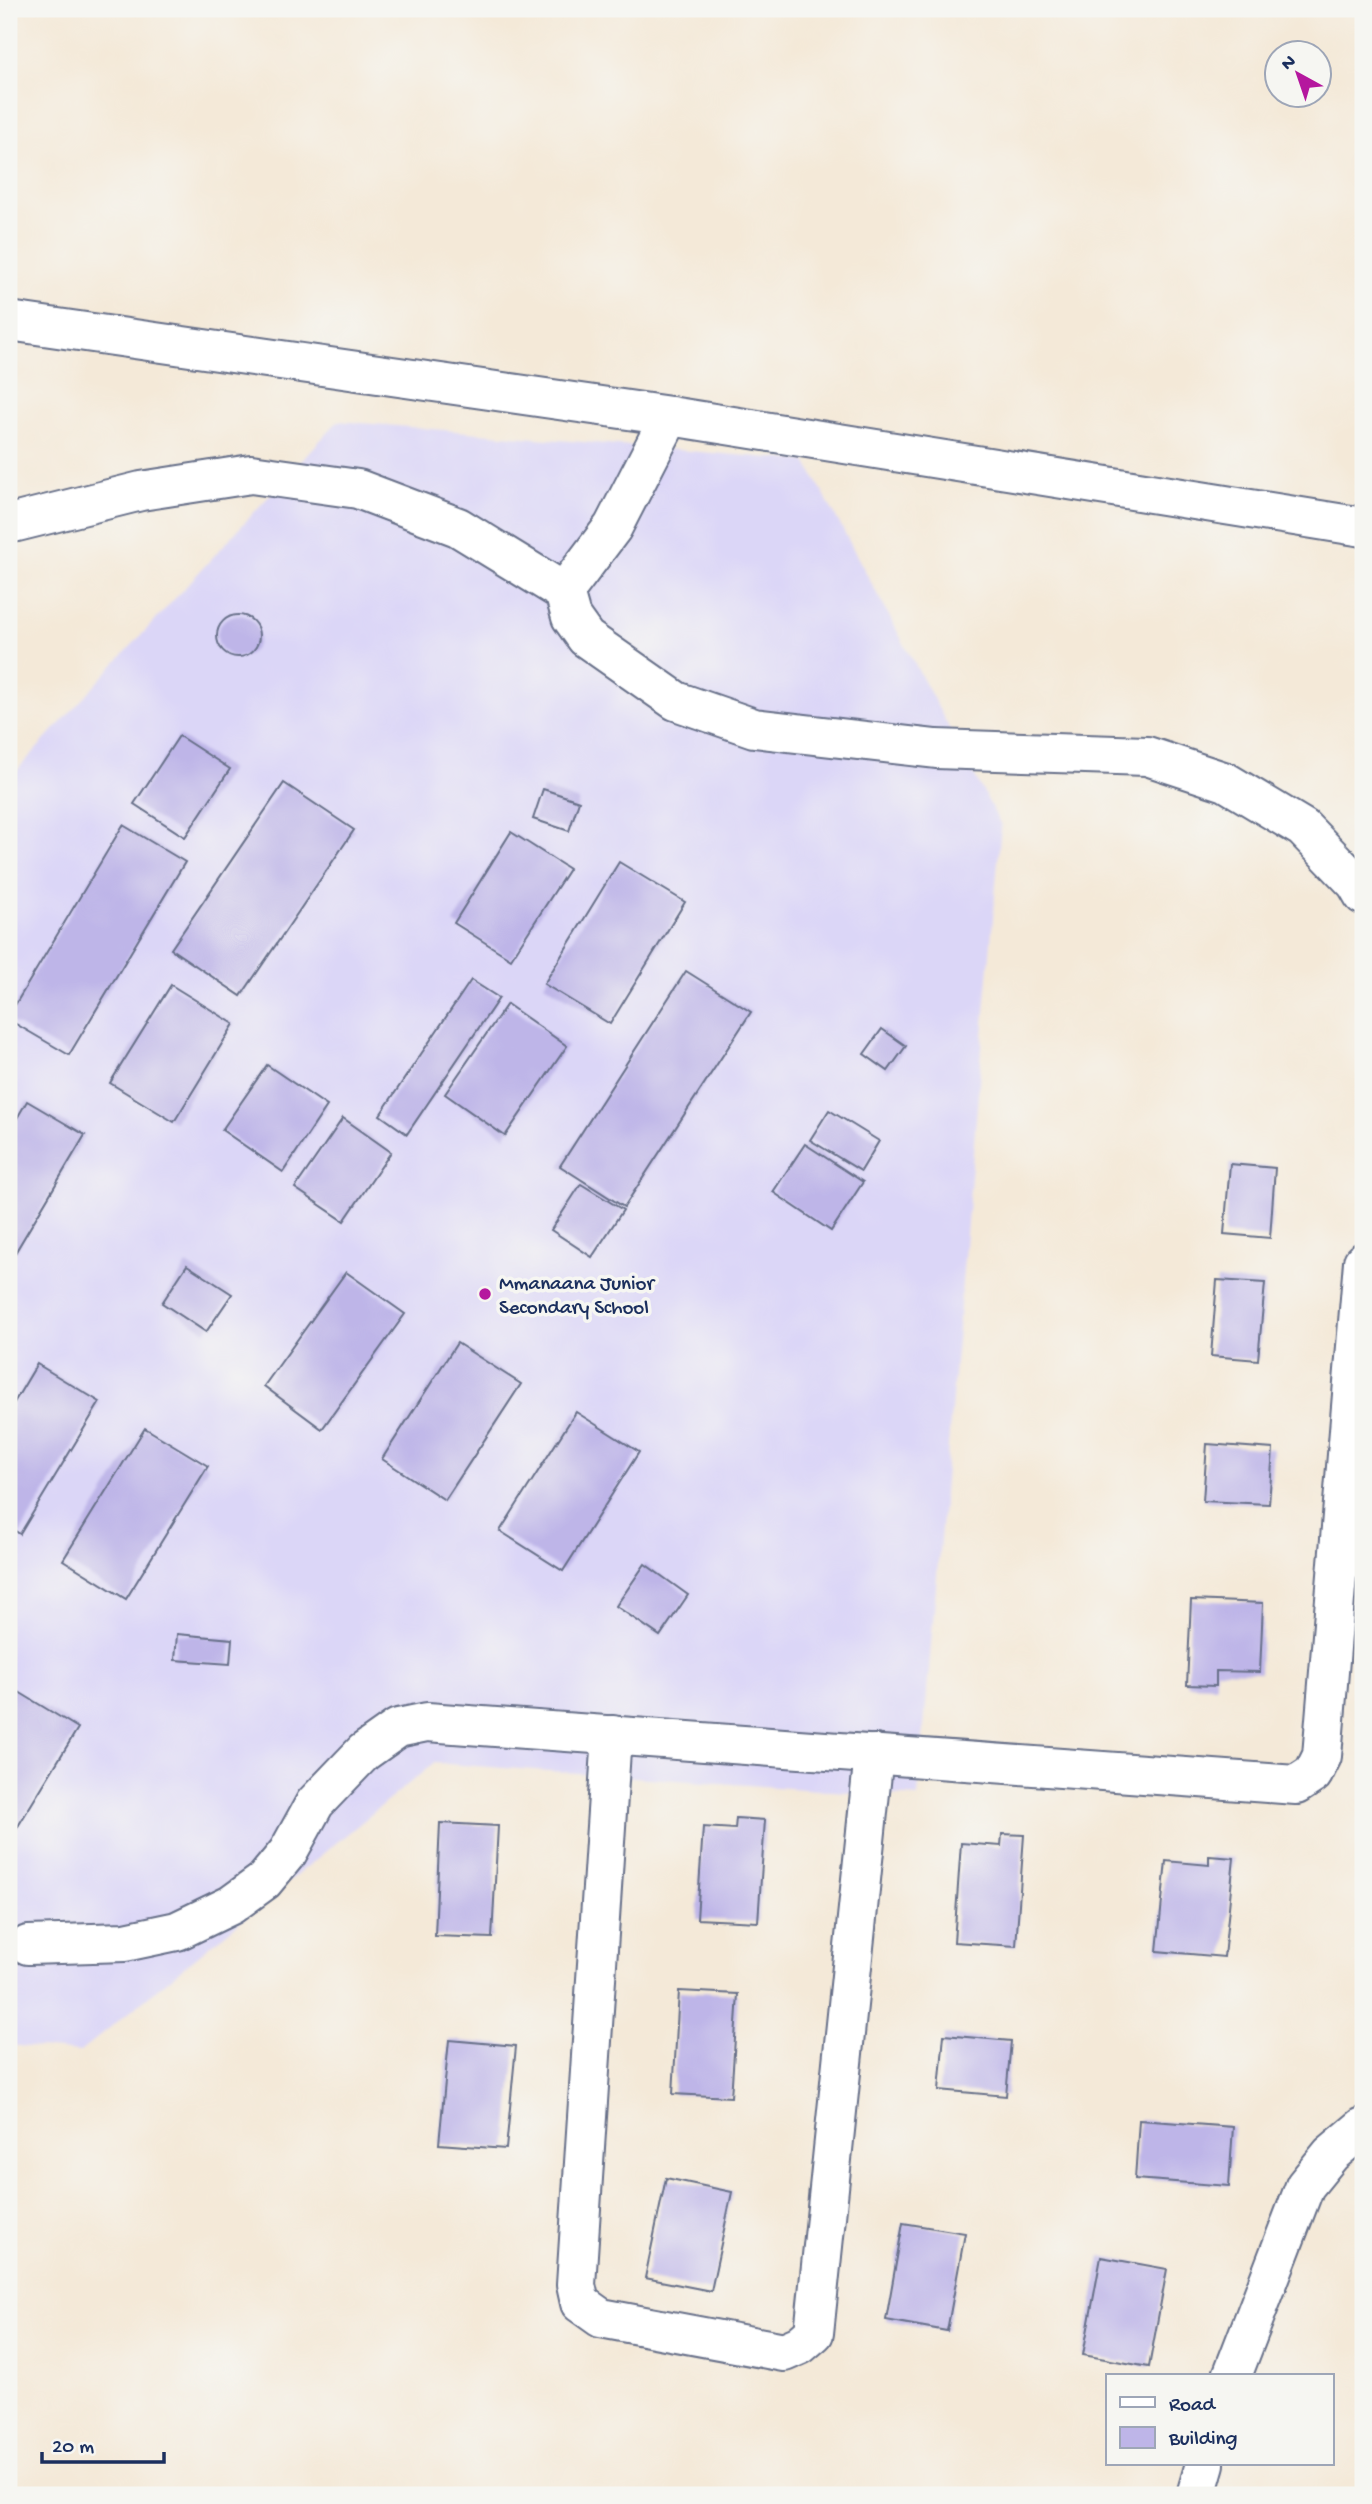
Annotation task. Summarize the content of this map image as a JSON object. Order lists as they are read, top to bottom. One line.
{"places":["Mmanaana Junior Secondary School"],"legend":["Road","Building"],"scale_bar":"20 m","north":"top left"}
